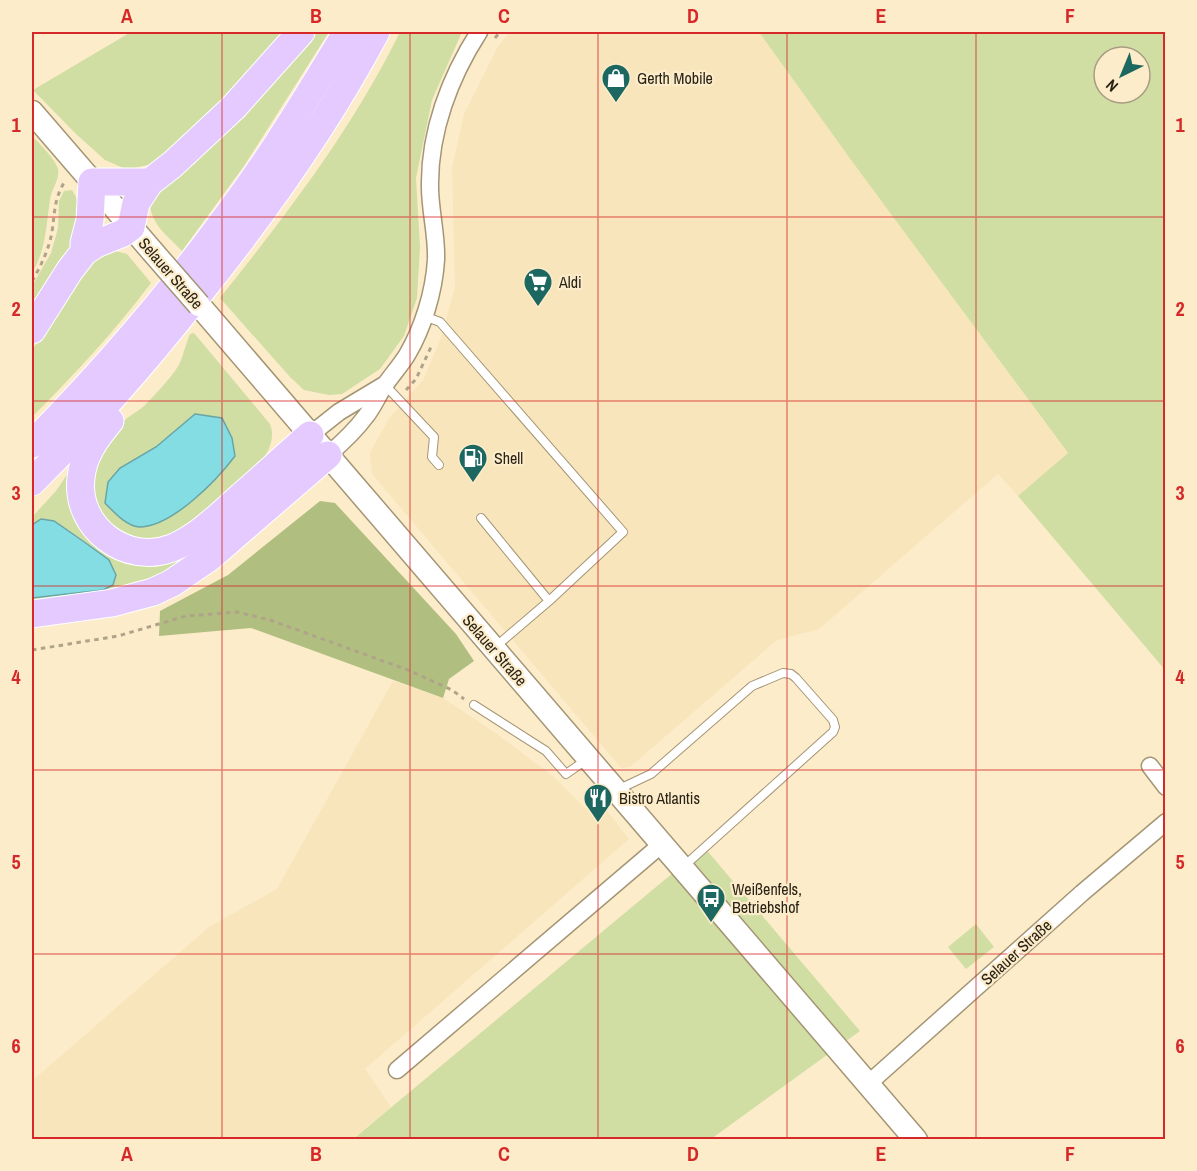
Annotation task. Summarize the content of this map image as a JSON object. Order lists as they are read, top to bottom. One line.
{"streets":{"main road":["Selauer Straße"]},"places":{"shop":["Gerth Mobile"],"supermarket":["Aldi"],"fuel station":["Shell"],"restaurant":["Bistro Atlantis"],"bus stop":["Weißenfels, Betriebshof"]},"north":"bottom left","grid":{"columns":["A","B","C","D","E","F"],"rows":["1","2","3","4","5","6"]}}
